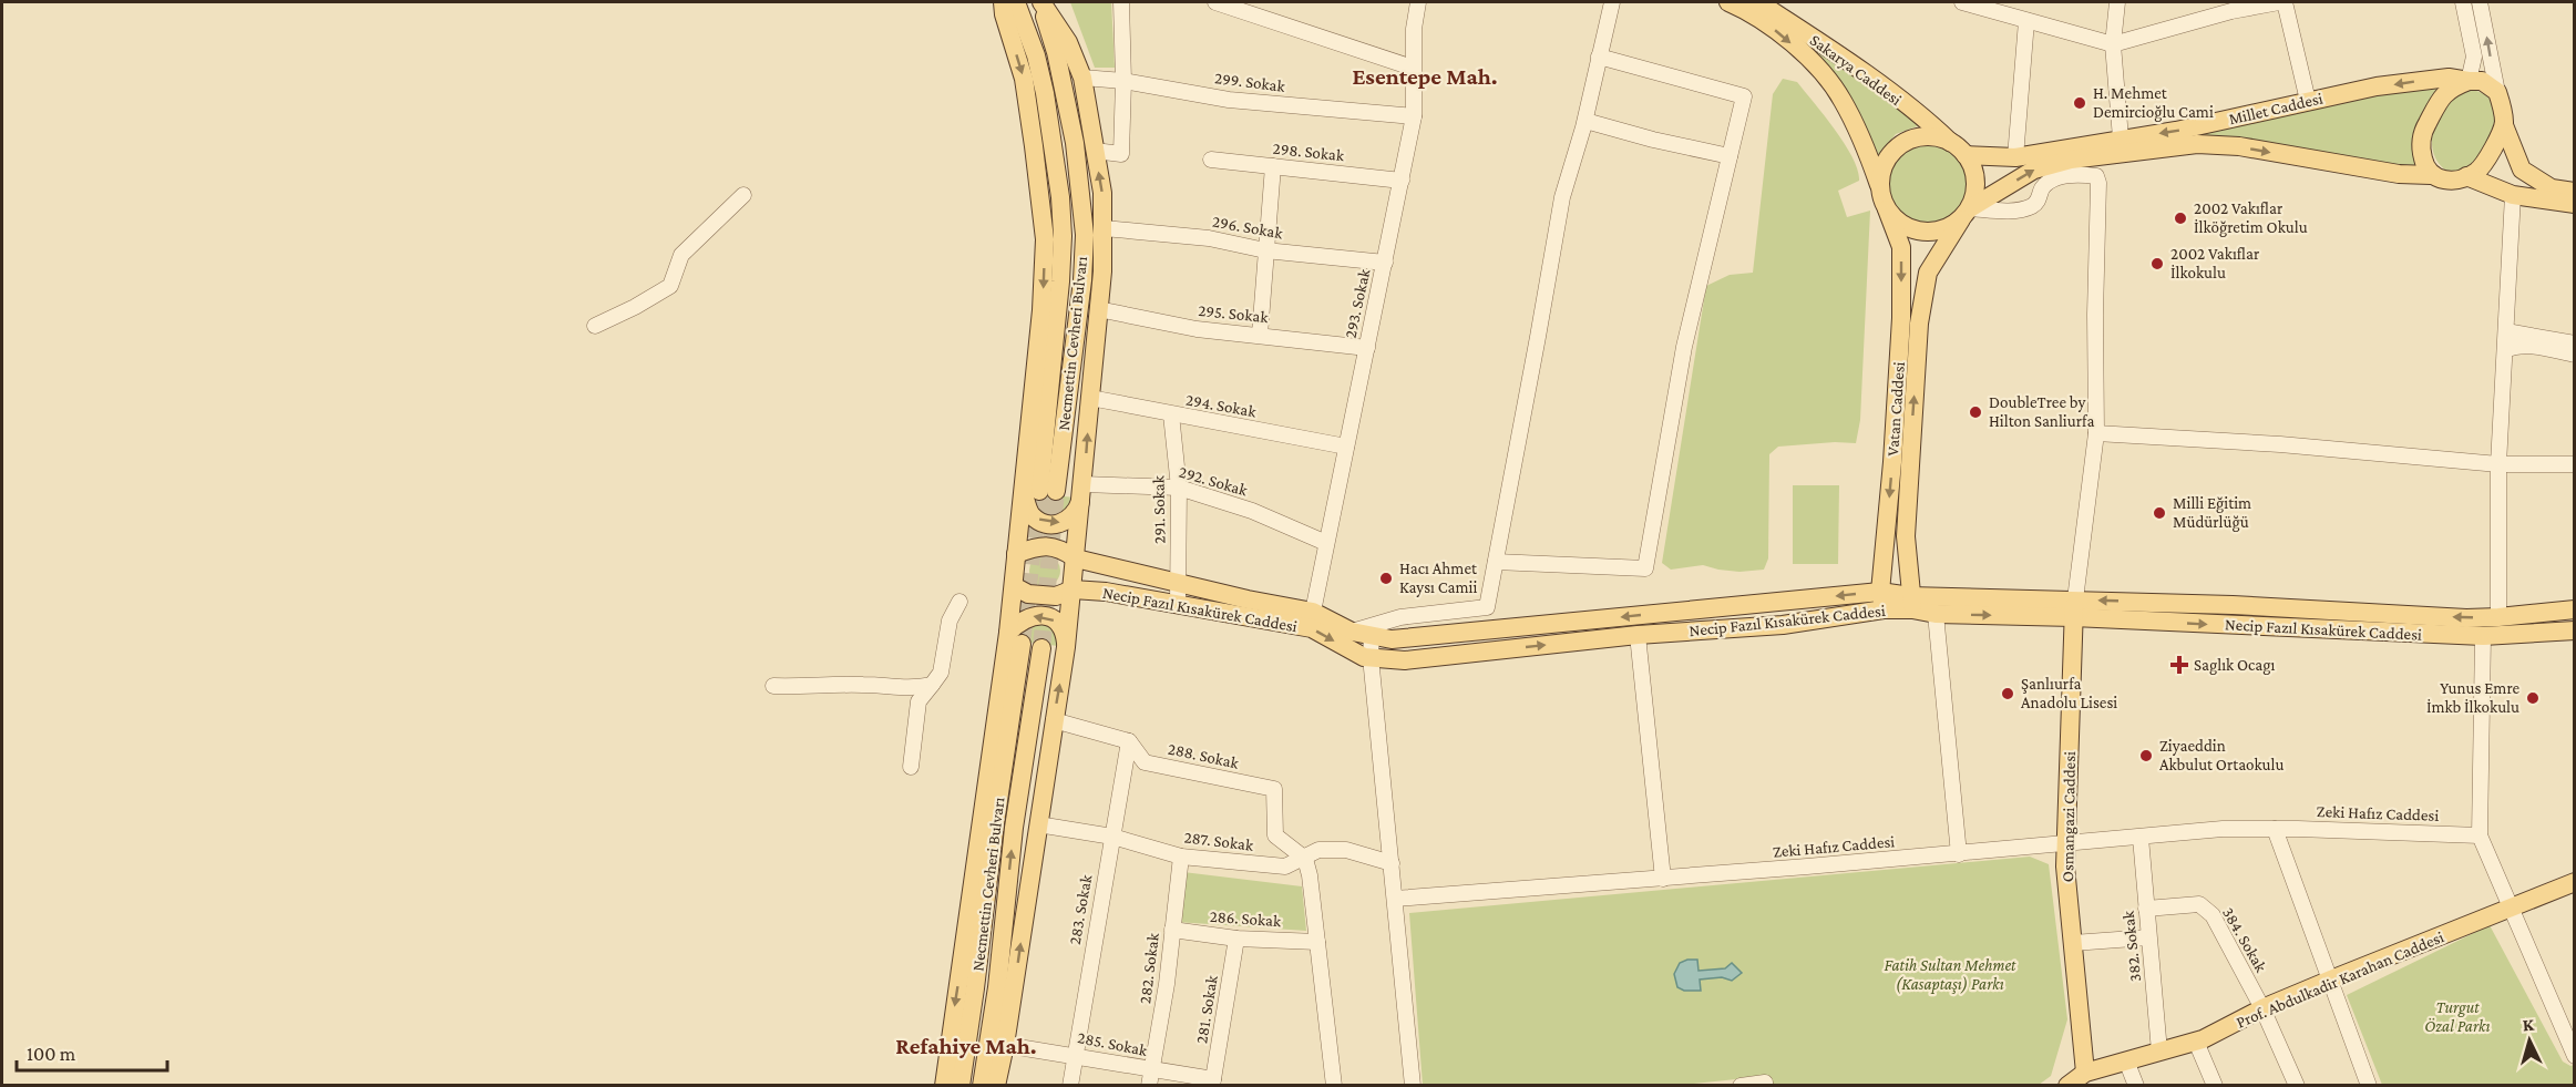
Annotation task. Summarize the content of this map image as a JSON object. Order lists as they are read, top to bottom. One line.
{"streets":{"main road":["Sakarya Caddesi","Millet Caddesi","Necmettin Cevheri Bulvarı","Vatan Caddesi","Necip Fazıl Kısakürek Caddesi","Osmangazi Caddesi","Prof. Abdulkadir Karahan Caddesi"],"street":["299. Sokak","298. Sokak","296. Sokak","293. Sokak","295. Sokak","294. Sokak","292. Sokak","291. Sokak","288. Sokak","Zeki Hafız Caddesi","287. Sokak","283. Sokak","286. Sokak","384. Sokak","382. Sokak","282. Sokak","281. Sokak","285. Sokak"]},"crossings":[["Sakarya Caddesi","Millet Caddesi"],["Sakarya Caddesi","Vatan Caddesi"],["299. Sokak","293. Sokak"],["Millet Caddesi","Vatan Caddesi"],["298. Sokak","293. Sokak"],["296. Sokak","293. Sokak"],["293. Sokak","295. Sokak"],["293. Sokak","294. Sokak"],["293. Sokak","292. Sokak"],["293. Sokak","Necip Fazıl Kısakürek Caddesi"],["294. Sokak","291. Sokak"],["Vatan Caddesi","Necip Fazıl Kısakürek Caddesi"],["292. Sokak","291. Sokak"],["291. Sokak","Necip Fazıl Kısakürek Caddesi"],["Necip Fazıl Kısakürek Caddesi","Osmangazi Caddesi"],["288. Sokak","287. Sokak"],["288. Sokak","283. Sokak"],["Zeki Hafız Caddesi","Osmangazi Caddesi"],["Zeki Hafız Caddesi","382. Sokak"],["Osmangazi Caddesi","Prof. Abdulkadir Karahan Caddesi"],["287. Sokak","283. Sokak"],["287. Sokak","282. Sokak"],["283. Sokak","285. Sokak"],["286. Sokak","282. Sokak"],["286. Sokak","281. Sokak"],["384. Sokak","382. Sokak"],["384. Sokak","Prof. Abdulkadir Karahan Caddesi"],["382. Sokak","Prof. Abdulkadir Karahan Caddesi"],["282. Sokak","285. Sokak"],["281. Sokak","285. Sokak"]],"districts":["Esentepe Mah.","Refahiye Mah."],"parks":["Fatih Sultan Mehmet (Kasaptaşı) Parkı","Turgut Özal Parkı"],"places":{"other":["H. Mehmet Demircioğlu Cami","2002 Vakıflar İlköğretim Okulu","2002 Vakıflar İlkokulu","DoubleTree by Hilton Sanliurfa","Milli Eğitim Müdürlüğü","Hacı Ahmet Kaysı Camii","Şanlıurfa Anadolu Lisesi","Yunus Emre İmkb İlkokulu","Ziyaeddin Akbulut Ortaokulu"],"health":["Saglık Ocagı"]},"scale_bar":"100 m","north":"top"}
